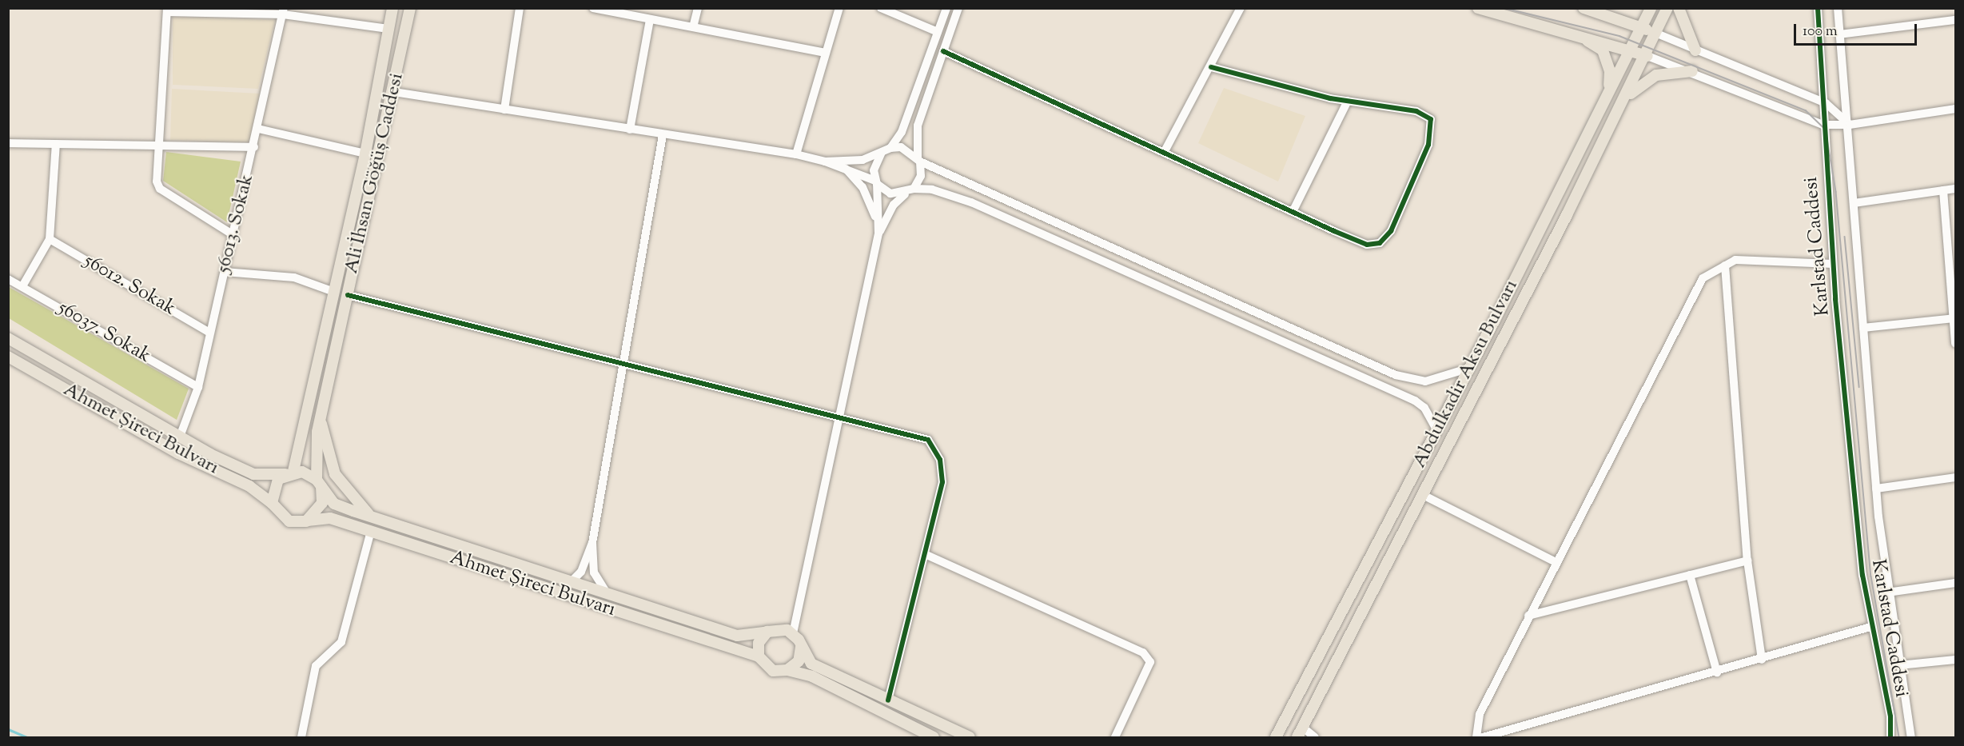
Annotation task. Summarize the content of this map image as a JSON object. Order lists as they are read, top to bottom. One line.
{"streets":{"main road":["Ali İhsan Göğüş Caddesi","Abdulkadir Aksu Bulvarı","Ahmet Şireci Bulvarı"],"street":["56013. Sokak","Karlstad Caddesi","56012. Sokak","56037. Sokak"]},"crossings":[["Ali İhsan Göğüş Caddesi","Ahmet Şireci Bulvarı"],["56013. Sokak","56012. Sokak"],["56013. Sokak","56037. Sokak"]],"scale_bar":"100 m"}
